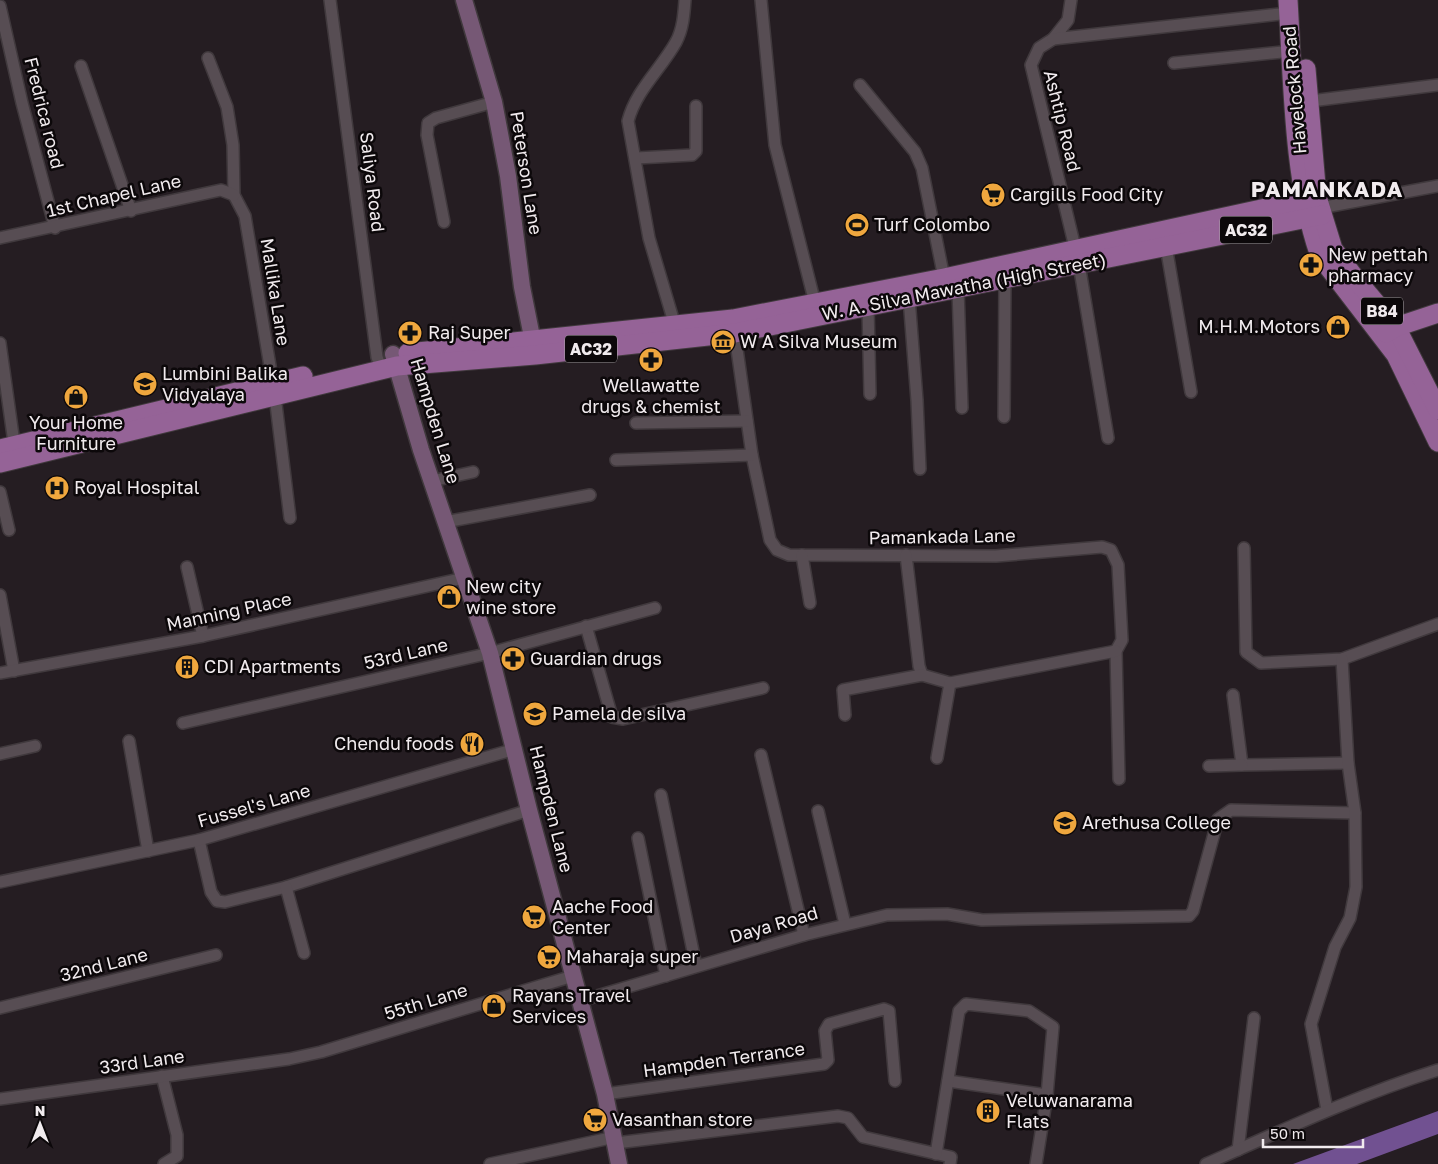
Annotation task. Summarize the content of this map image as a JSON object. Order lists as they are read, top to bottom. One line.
{"streets":{"main road":["Havelock Road","AC32","W. A. Silva Mawatha (High Street)","B84"],"street":["Fredrica road","Ashtip Road","Peterson Lane","Saliya Road","1st Chapel Lane","Mallika Lane","Hampden Lane","Pamankada Lane","Manning Place","53rd Lane","Fussel's Lane","Daya Road","32nd Lane","55th Lane","Hampden Terrance","33rd Lane"]},"crossings":[["Havelock Road","W. A. Silva Mawatha (High Street)"],["Fredrica road","1st Chapel Lane"],["Ashtip Road","W. A. Silva Mawatha (High Street)"],["Peterson Lane","W. A. Silva Mawatha (High Street)"],["Saliya Road","W. A. Silva Mawatha (High Street)"],["Saliya Road","Hampden Lane"],["1st Chapel Lane","Mallika Lane"],["W. A. Silva Mawatha (High Street)","Mallika Lane"],["W. A. Silva Mawatha (High Street)","Hampden Lane"],["W. A. Silva Mawatha (High Street)","Pamankada Lane"],["Hampden Lane","Manning Place"],["Hampden Lane","53rd Lane"],["Hampden Lane","Fussel's Lane"],["Hampden Lane","Daya Road"],["Hampden Lane","55th Lane"],["Hampden Lane","Hampden Terrance"],["55th Lane","33rd Lane"]],"districts":["PAMANKADA"],"places":{"supermarket":["Cargills Food City","Aache Food Center","Maharaja super","Vasanthan store"],"sports":["Turf Colombo"],"pharmacy":["New pettah pharmacy","Raj Super","Wellawatte drugs & chemist","Guardian drugs"],"shop":["M.H.M.Motors","Your Home Furniture","New city wine store","Rayans Travel Services"],"museum":["W A Silva Museum"],"school or university":["Lumbini Balika Vidyalaya","Pamela de silva","Arethusa College"],"hospital":["Royal Hospital"],"building":["CDI Apartments","Veluwanarama Flats"],"restaurant":["Chendu foods"]},"scale_bar":"50 m","north":"top"}
